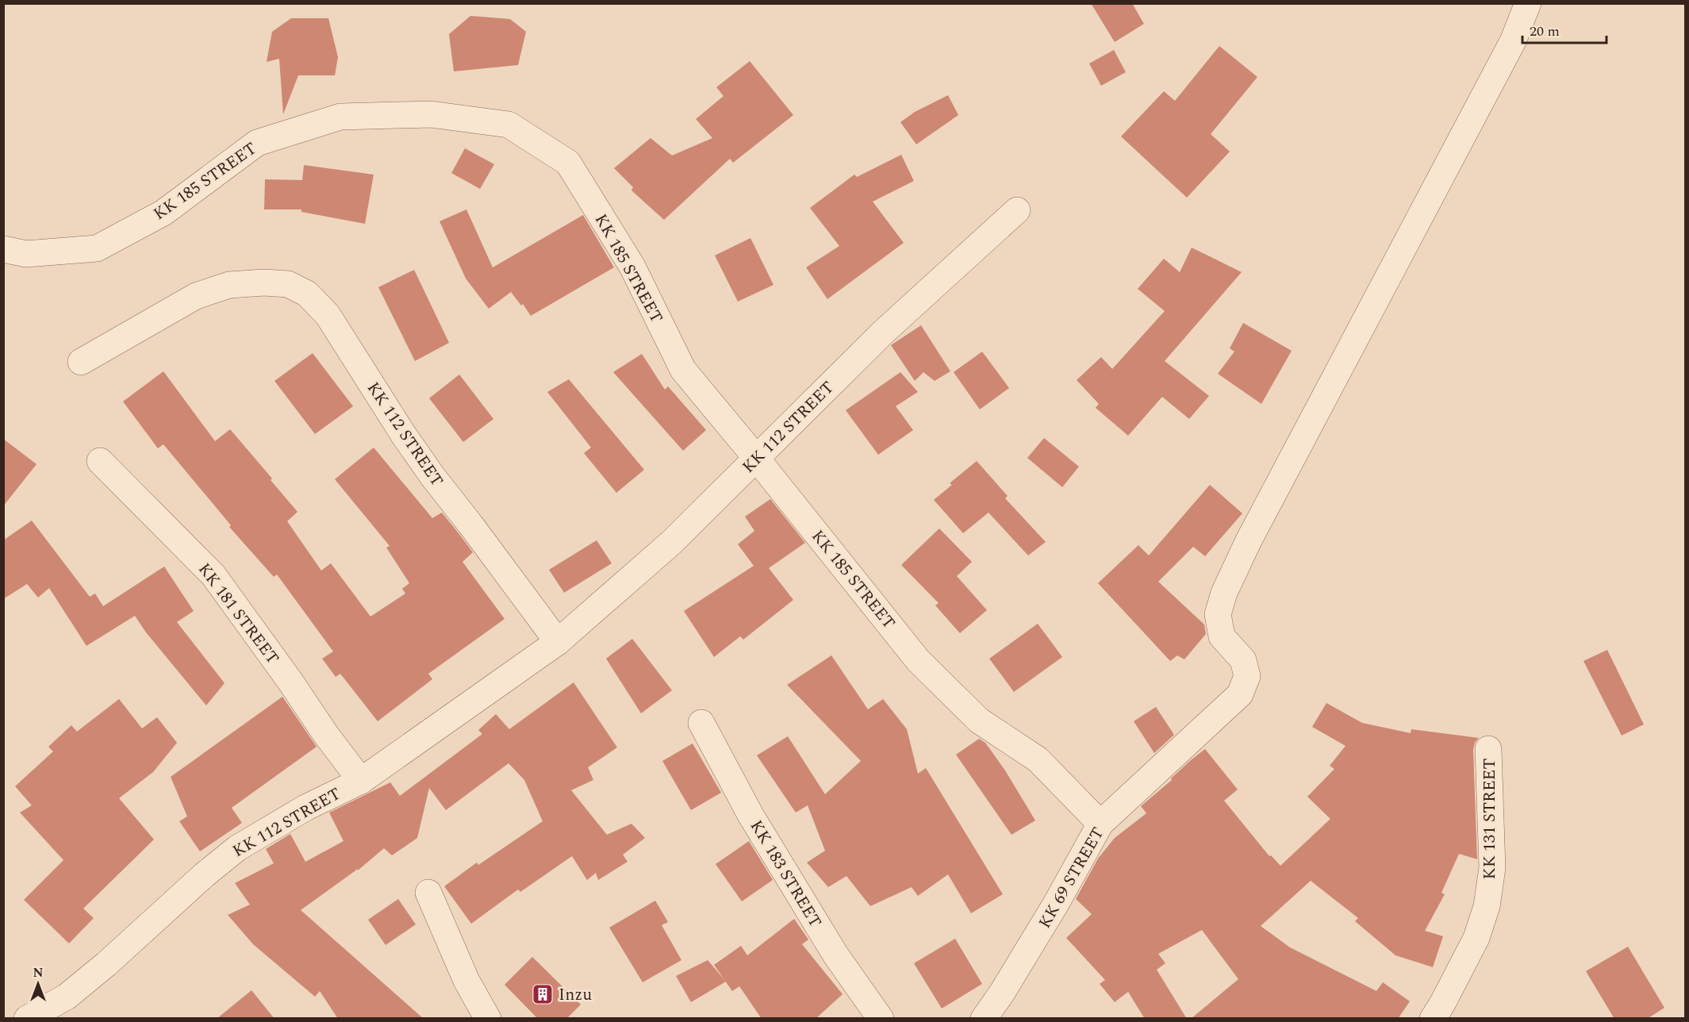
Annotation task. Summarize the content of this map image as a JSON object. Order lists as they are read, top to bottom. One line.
{"streets":{"street":["KK 185 STREET","KK 112 STREET","KK 181 STREET","KK 131 STREET","KK 183 STREET","KK 69 STREET"]},"crossings":[["KK 185 STREET","KK 112 STREET"],["KK 185 STREET","KK 69 STREET"],["KK 112 STREET","KK 181 STREET"]],"places":{"building":["Inzu"]},"scale_bar":"20 m","north":"top"}
